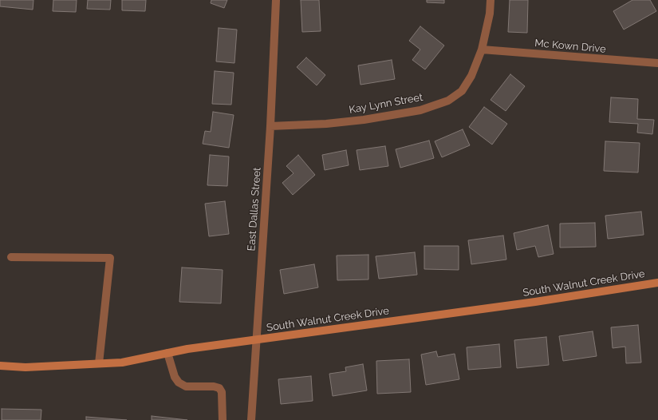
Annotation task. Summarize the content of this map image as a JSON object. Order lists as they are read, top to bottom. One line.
{"streets":{"street":["Mc Kown Drive","Kay Lynn Street","East Dallas Street","South Walnut Creek Drive"]},"crossings":[["Mc Kown Drive","Kay Lynn Street"],["Kay Lynn Street","East Dallas Street"],["East Dallas Street","South Walnut Creek Drive"]]}
